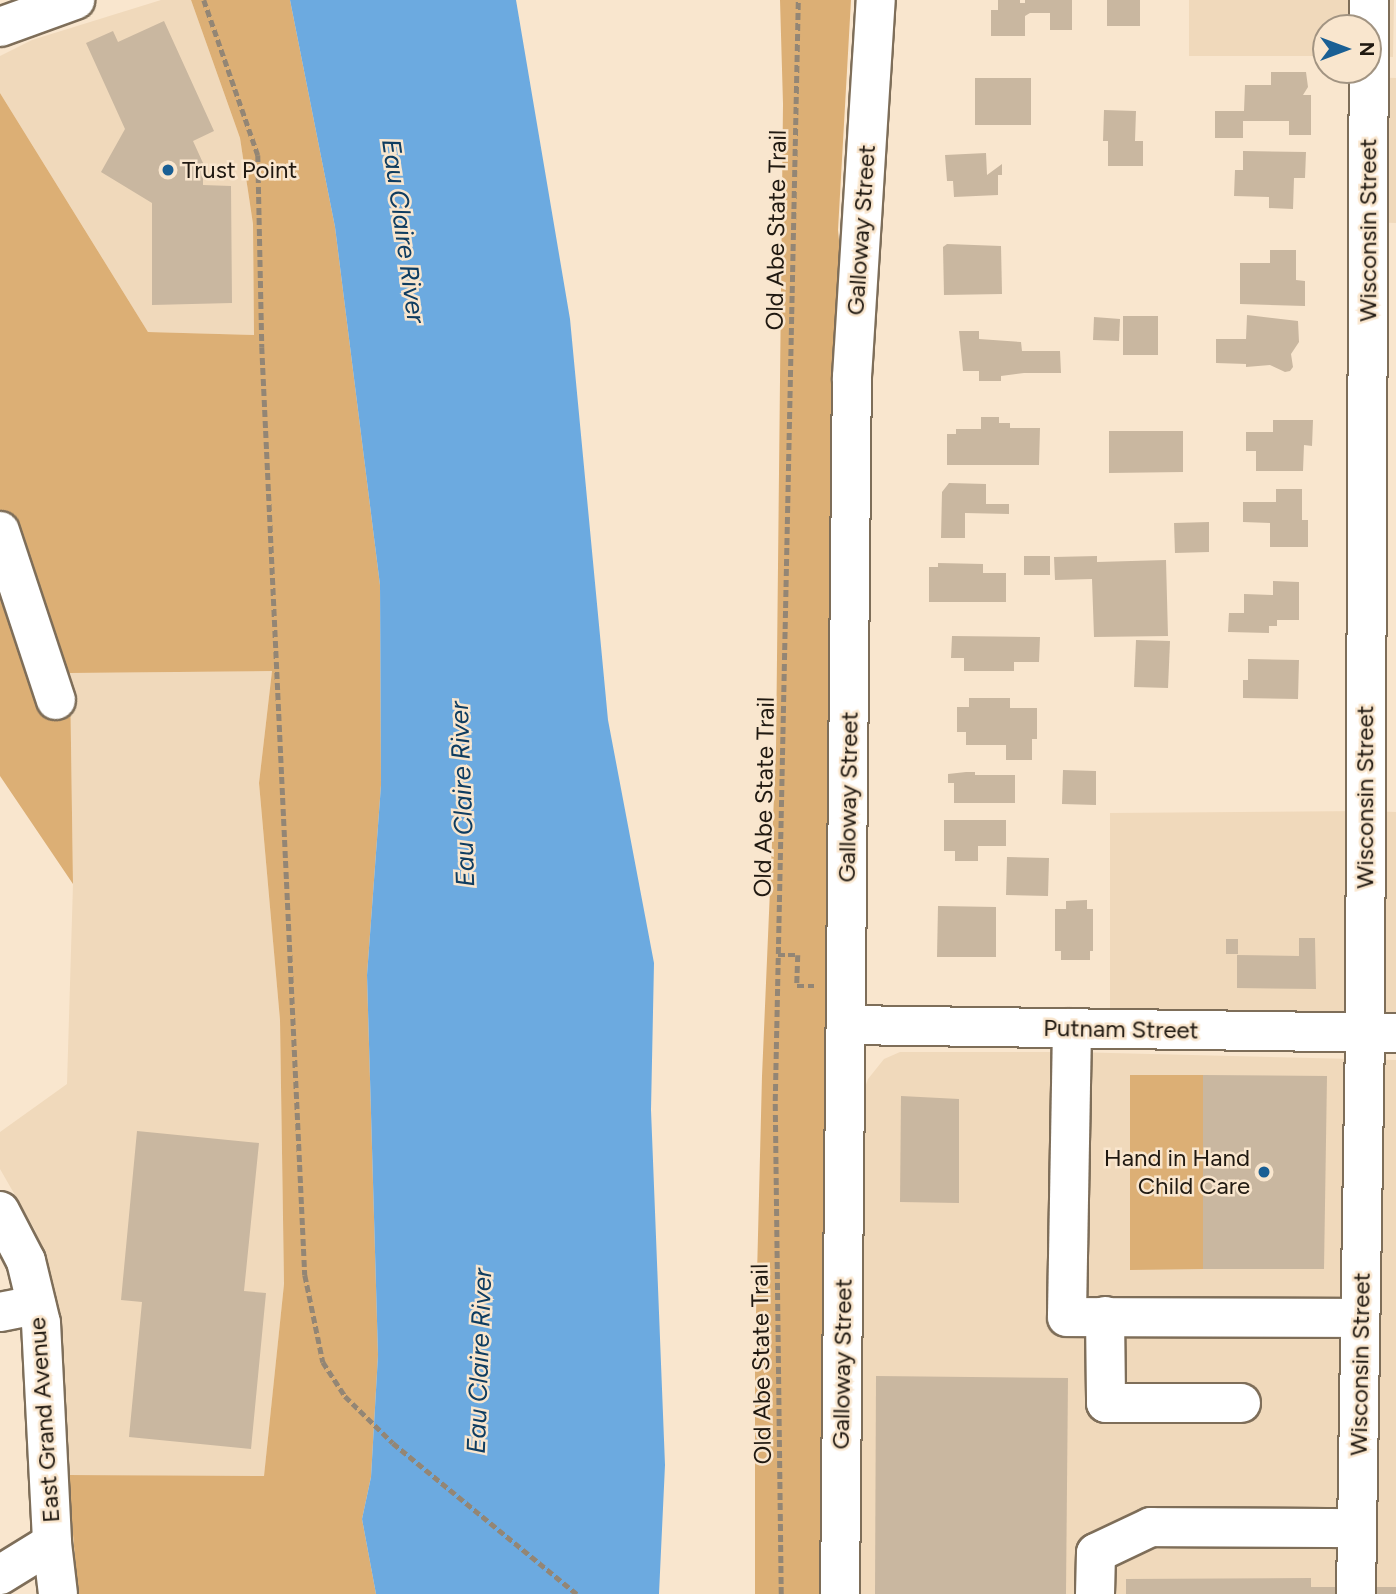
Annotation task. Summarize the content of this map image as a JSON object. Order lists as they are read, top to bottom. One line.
{"streets":{"street":["Galloway Street","Wisconsin Street","Putnam Street","East Grand Avenue"],"path":["Old Abe State Trail"]},"crossings":[["Galloway Street","Putnam Street"],["Wisconsin Street","Putnam Street"]],"water":["Eau Claire River"],"places":["Trust Point","Hand in Hand Child Care"],"north":"right"}
